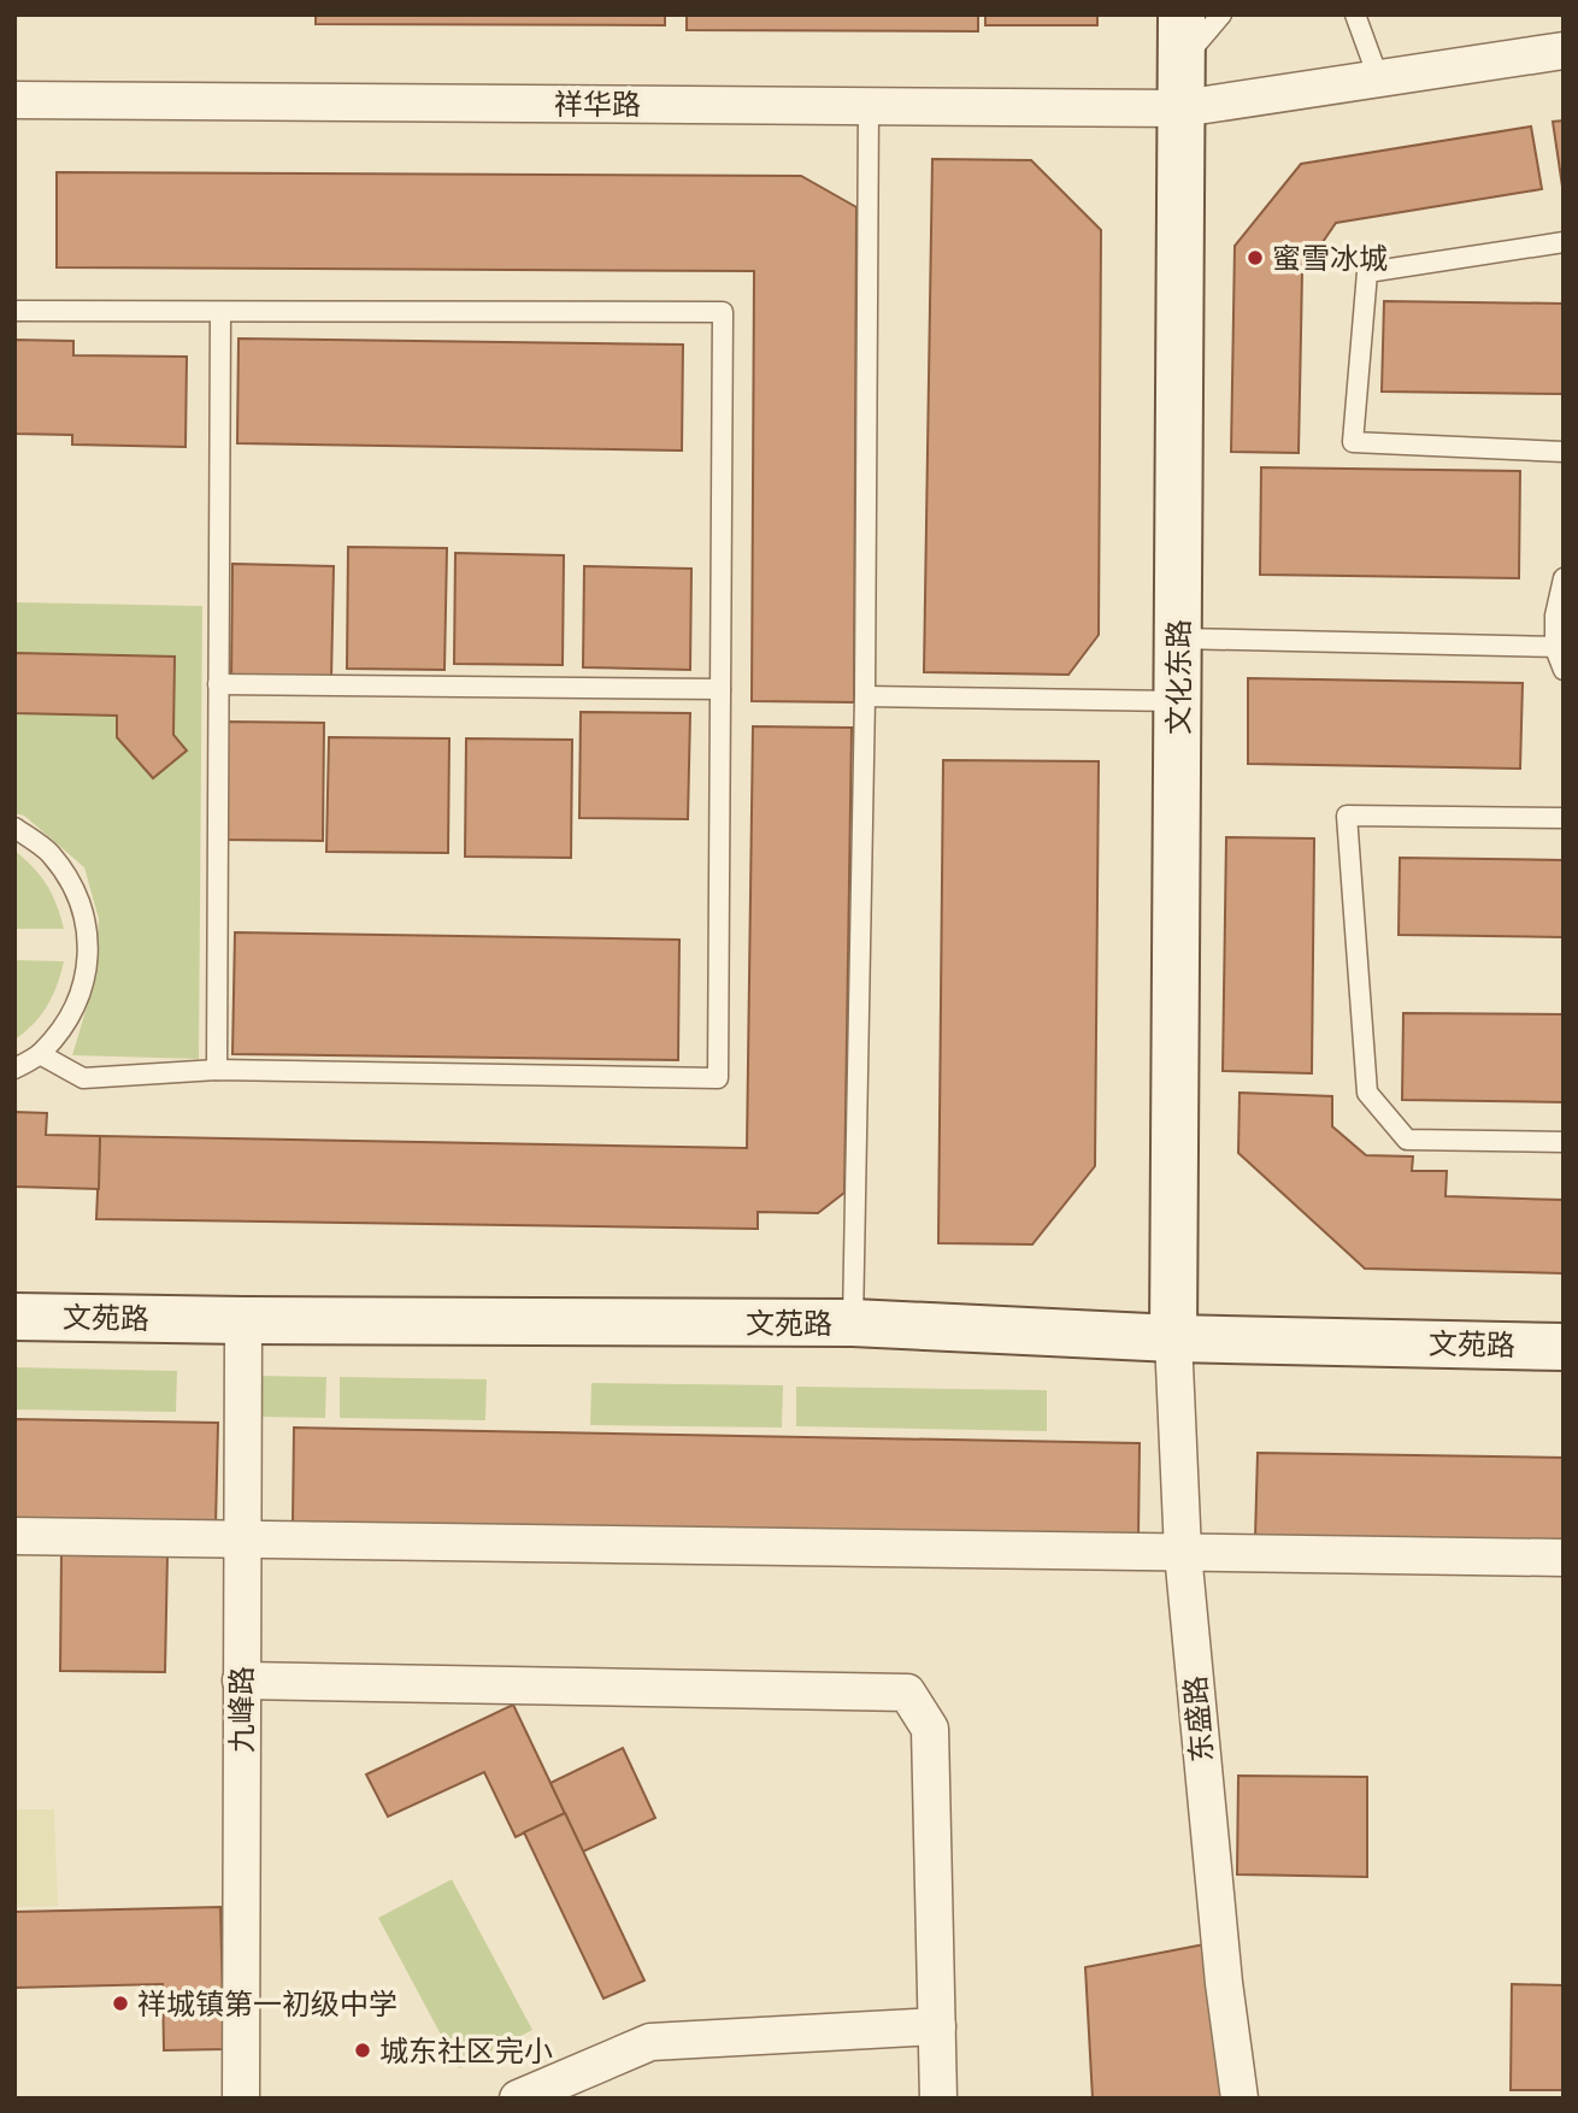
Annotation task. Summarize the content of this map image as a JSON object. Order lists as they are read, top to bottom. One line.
{"streets":{"main road":["文化东路","文苑路"],"street":["祥华路","九峰路","东盛路"]},"crossings":[["祥华路","文化东路"],["文化东路","文苑路"],["文化东路","东盛路"],["文苑路","九峰路"],["文苑路","东盛路"]],"places":["蜜雪冰城","祥城镇第一初级中学","城东社区完小"]}
